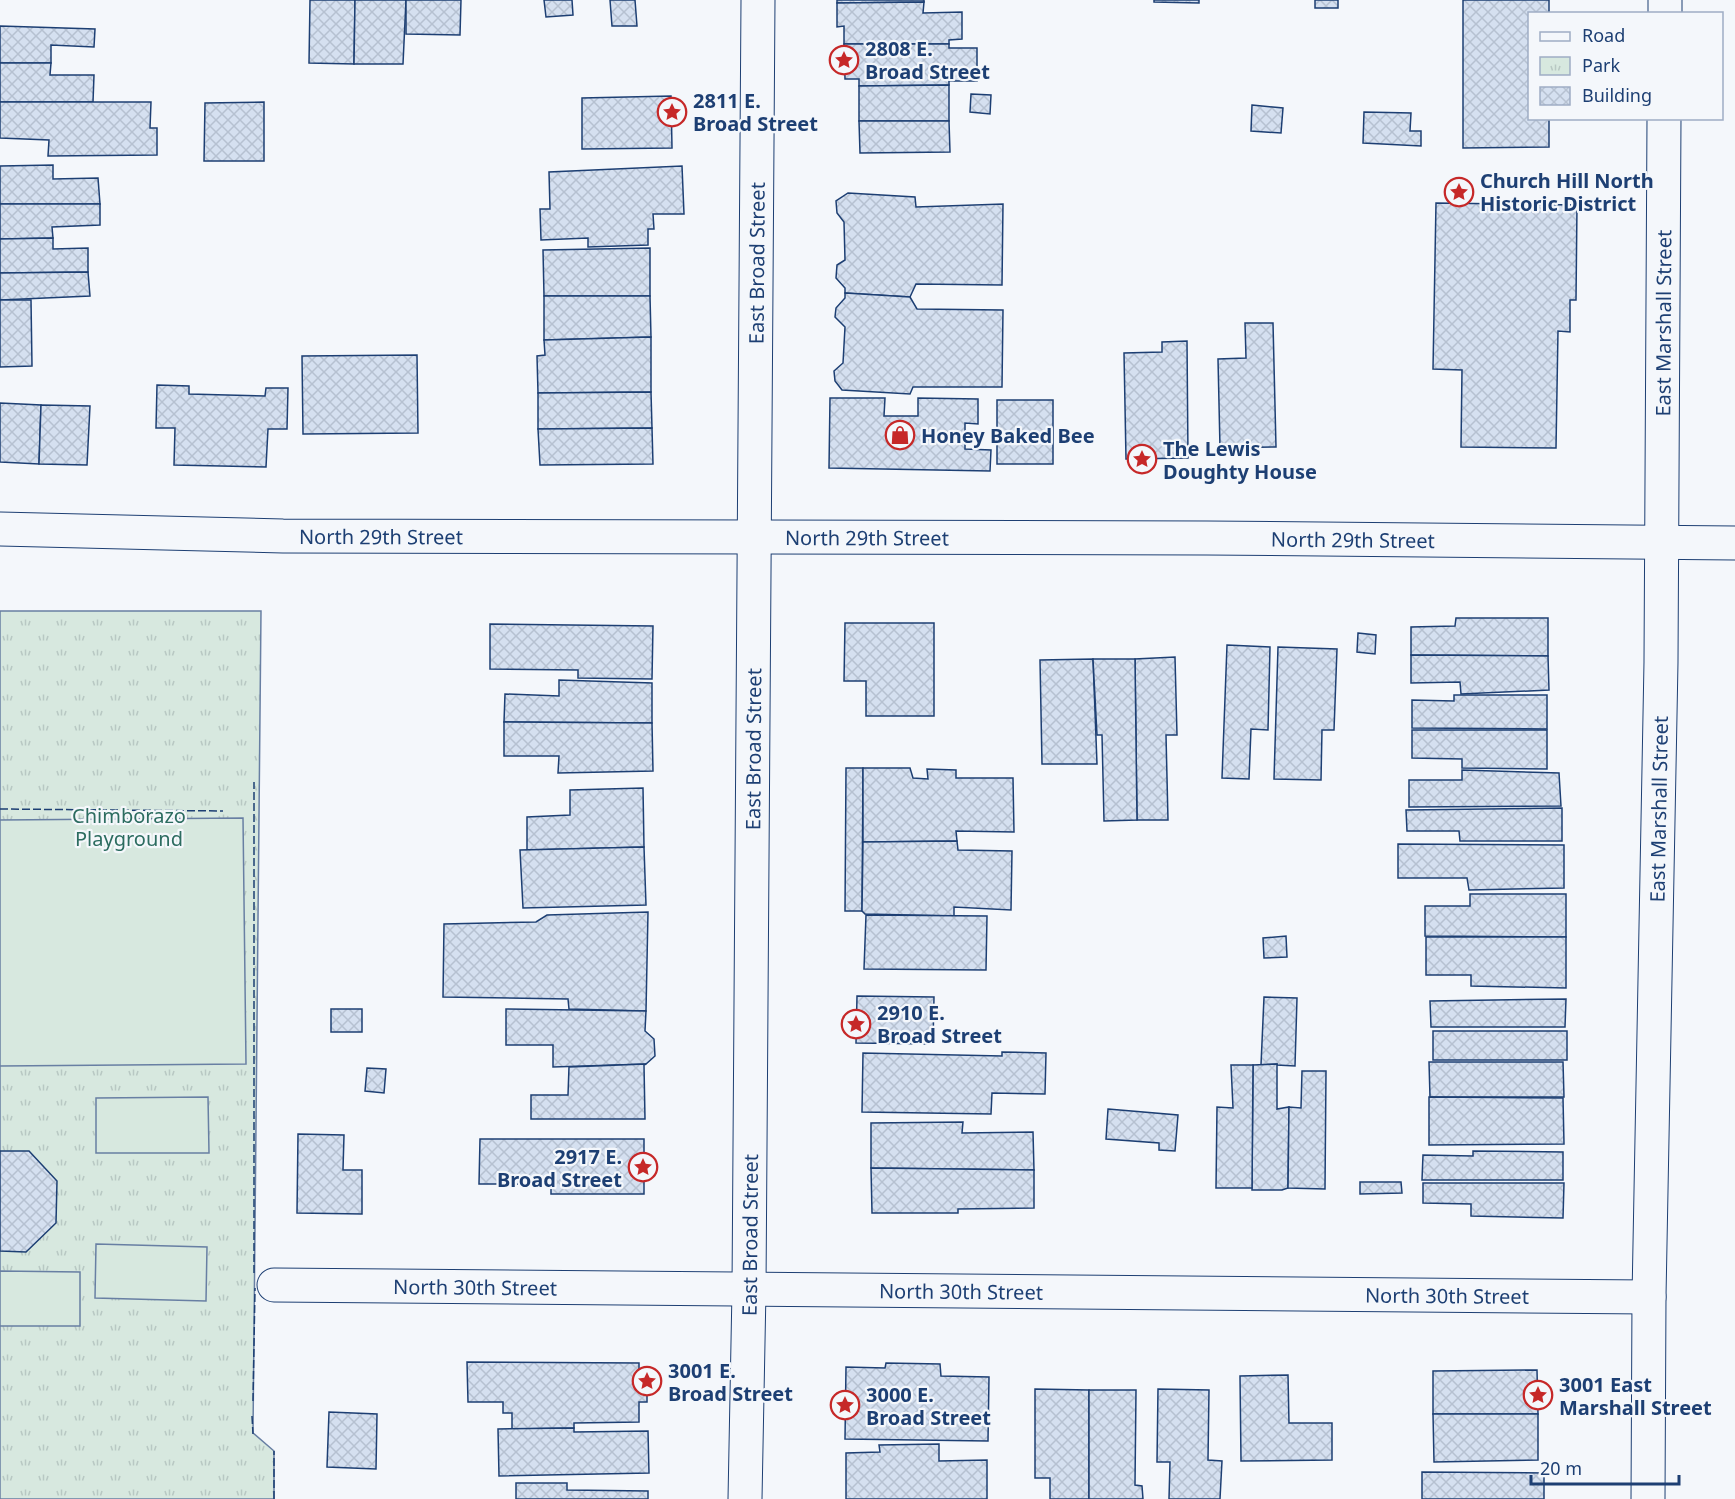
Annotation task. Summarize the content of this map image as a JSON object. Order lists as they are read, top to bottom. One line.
{"streets":{"street":["East Broad Street","East Marshall Street","North 29th Street","North 30th Street"]},"crossings":[["East Broad Street","North 29th Street"],["East Broad Street","North 30th Street"],["East Marshall Street","North 29th Street"],["East Marshall Street","North 30th Street"]],"parks":["Chimborazo Playground"],"places":{"place":["2808 E. Broad Street","2811 E. Broad Street","Church Hill North Historic District","The Lewis Doughty House","2910 E. Broad Street","2917 E. Broad Street","3001 E. Broad Street","3001 East Marshall Street","3000 E. Broad Street"],"shop":["Honey Baked Bee"]},"legend":["Road","Park","Building"],"scale_bar":"20 m"}
